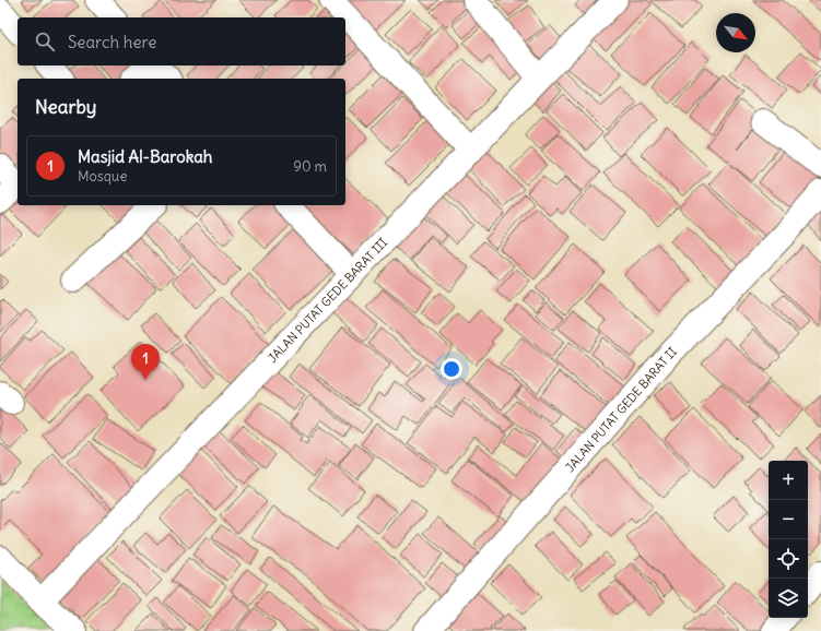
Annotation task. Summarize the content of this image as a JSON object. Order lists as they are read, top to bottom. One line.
{"streets":{"street":["JALAN PUTAT GEDE BARAT III","JALAN PUTAT GEDE BARAT II"]},"north":"bottom right","page":{"search":"Search here","heading":"Nearby","list":[{"mark":"1","name":"Masjid Al-Barokah","note":"Mosque","value":"90 m"}],"pins":"1","map_buttons":["+","−"]}}
